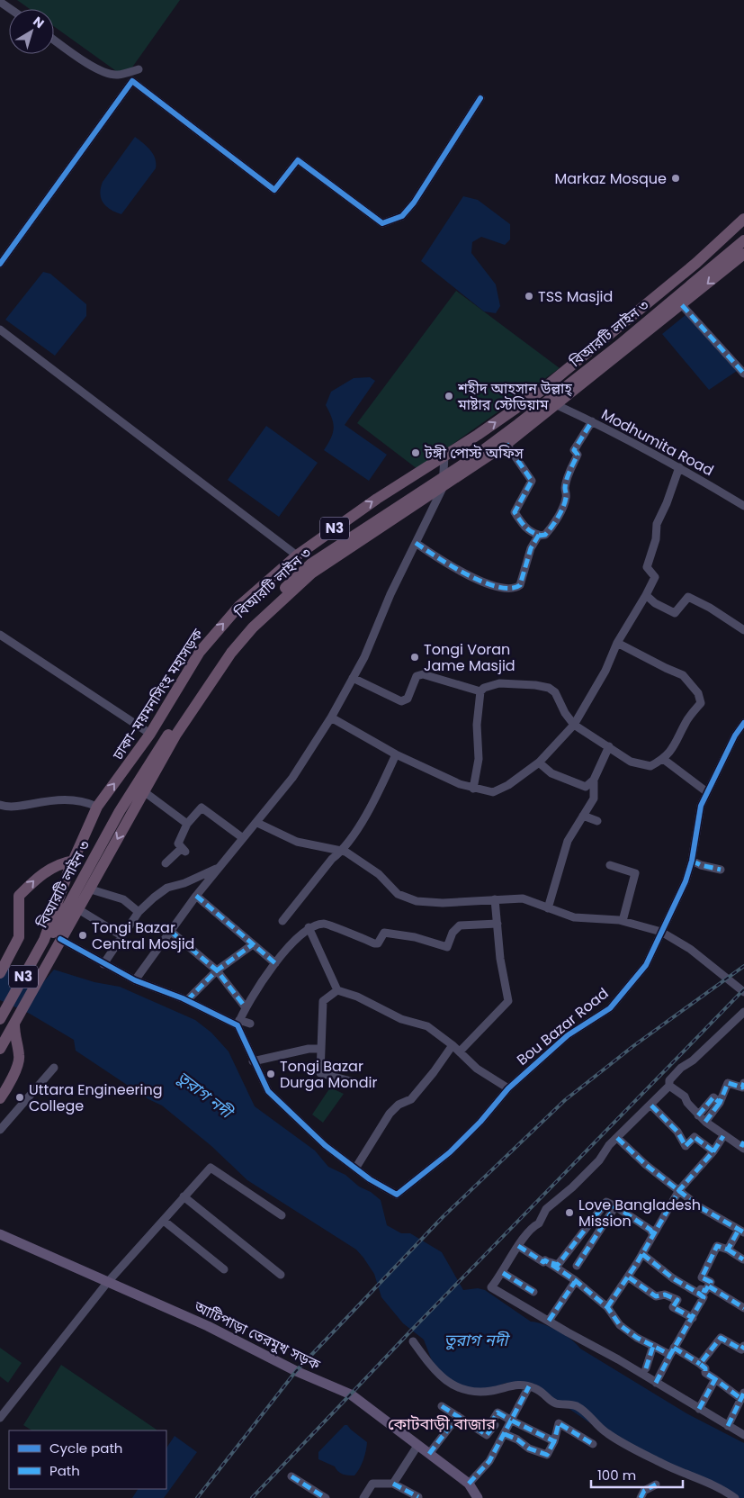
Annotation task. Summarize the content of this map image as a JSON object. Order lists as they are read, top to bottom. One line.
{"streets":{"highway":["বিআরটি লাইন ৩","N3","ঢাকা-ময়মনসিংহ মহাসড়ক"],"main road":["আটিপাড়া তেরমুখ সড়ক"],"street":["Modhumita Road","Bou Bazar Road"]},"crossings":[["বিআরটি লাইন ৩","N3"],["বিআরটি লাইন ৩","ঢাকা-ময়মনসিংহ মহাসড়ক"],["Modhumita Road","N3"],["N3","ঢাকা-ময়মনসিংহ মহাসড়ক"]],"districts":["কোটবাড়ী বাজার"],"water":["তুরাগ নদী"],"places":["Markaz Mosque","TSS Masjid","শহীদ আহসান উল্লাহ্‌ মাষ্টার স্টেডিয়াম","টঙ্গী পোস্ট অফিস","Tongi Voran Jame Masjid","Tongi Bazar Central Mosjid","Tongi Bazar Durga Mondir","Uttara Engineering College","Love Bangladesh Mission"],"legend":["Cycle path","Path"],"scale_bar":"100 m","north":"top right"}
